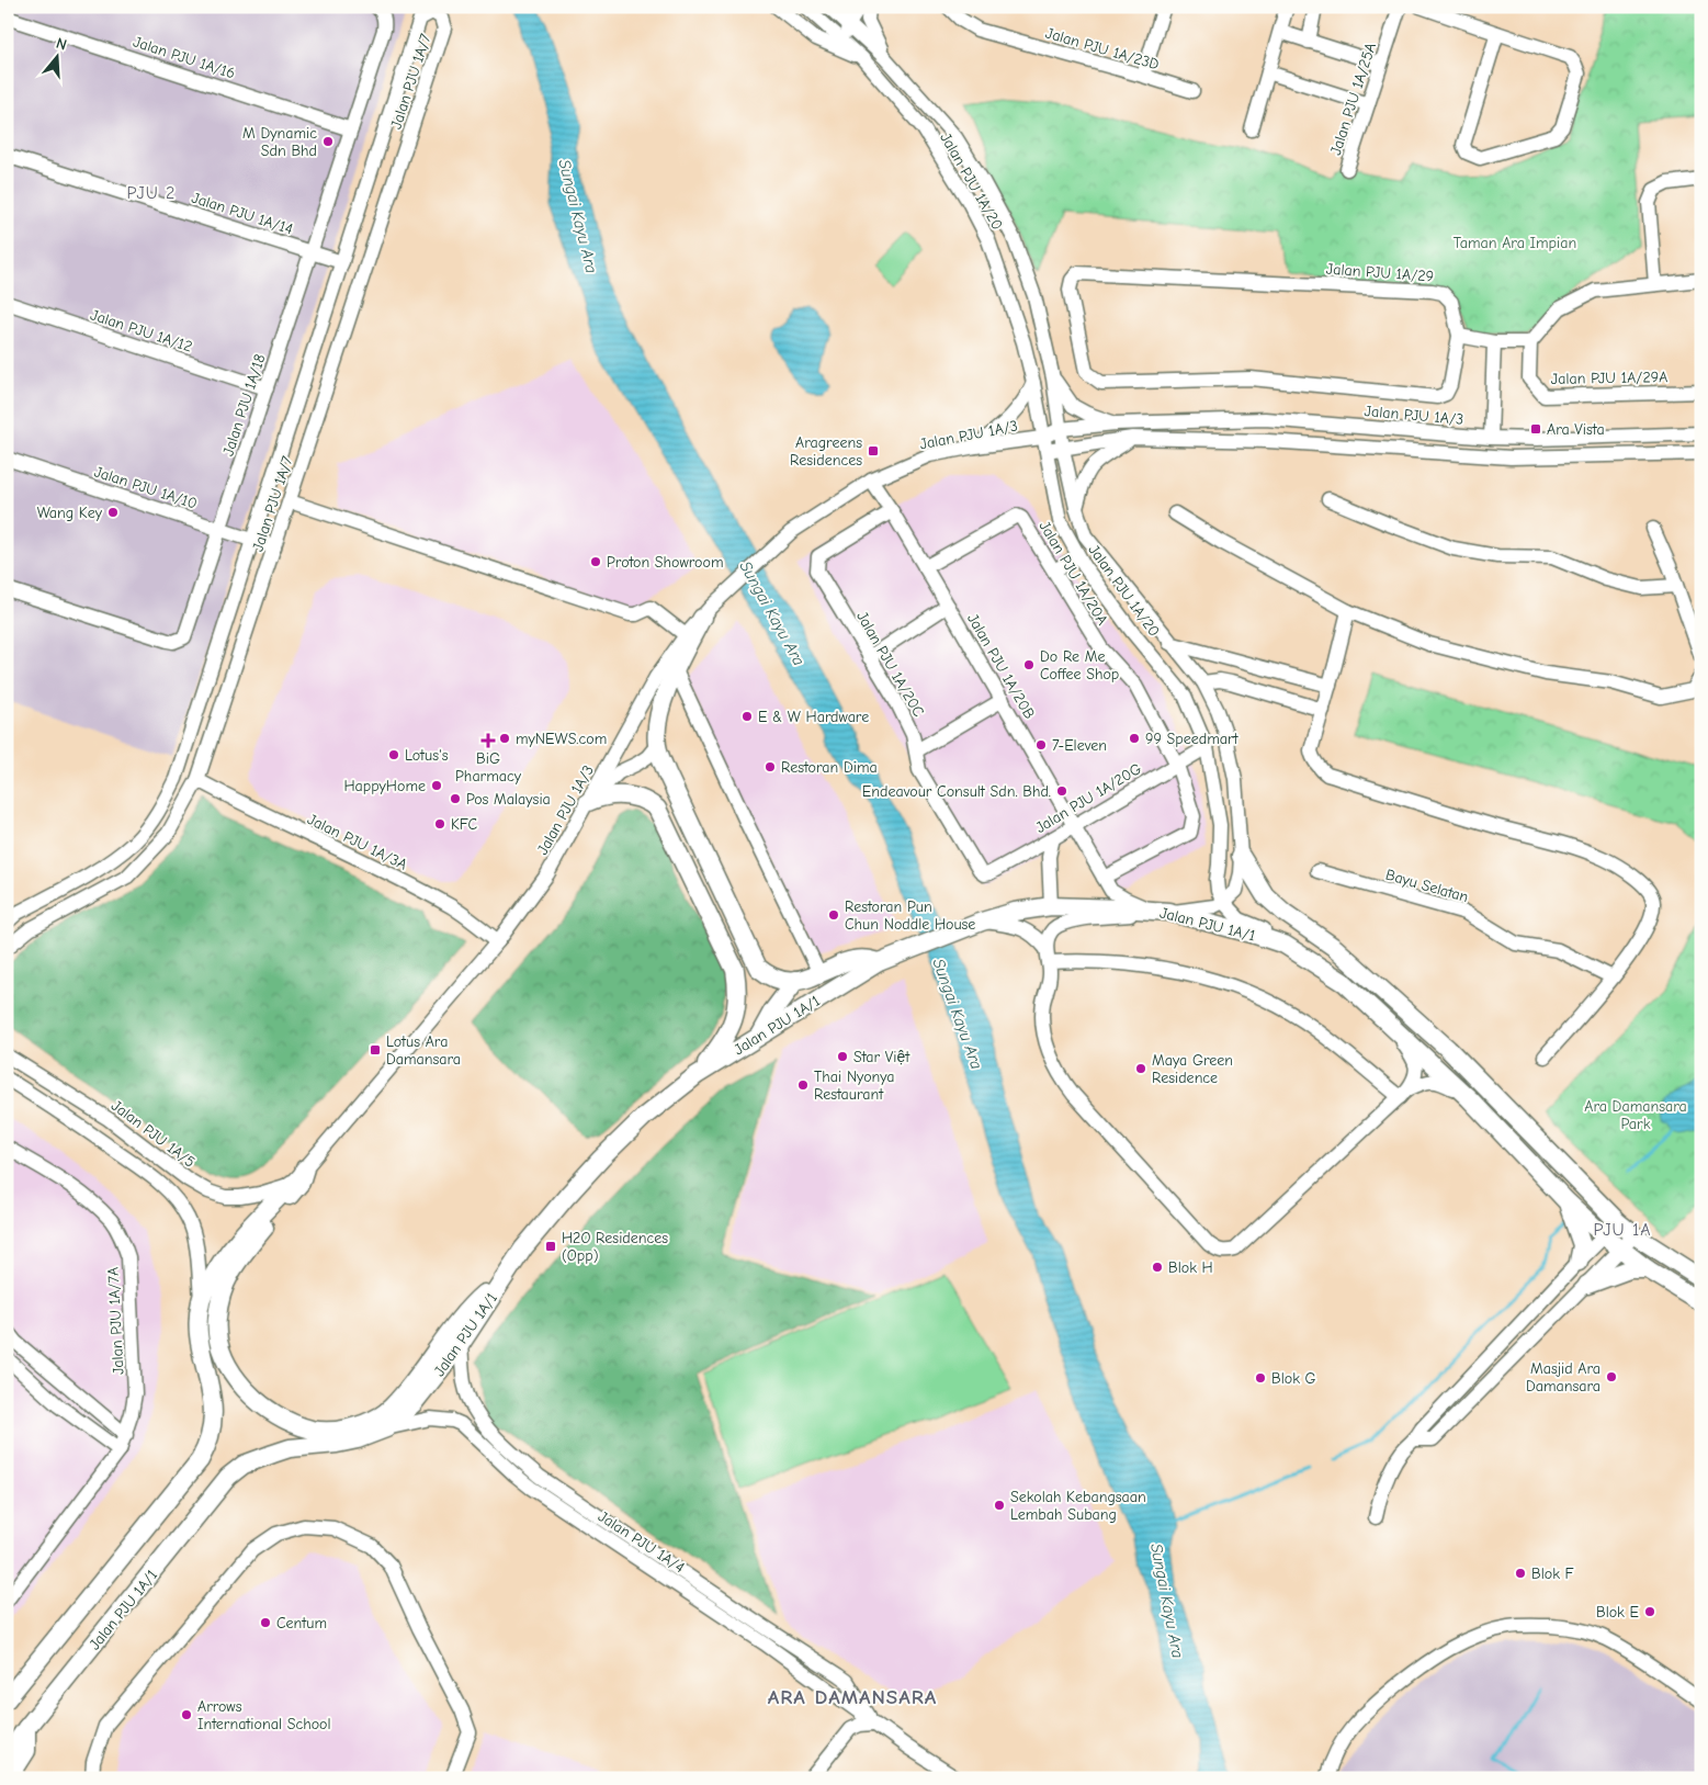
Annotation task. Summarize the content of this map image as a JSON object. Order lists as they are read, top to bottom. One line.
{"streets":{"main road":["Jalan PJU 1A/1"],"street":["Jalan PJU 1A/23D","Jalan PJU 1A/16","Jalan PJU 1A/7","Jalan PJU 1A/25A","Jalan PJU 1A/20","Jalan PJU 1A/14","Jalan PJU 1A/29","Jalan PJU 1A/12","Jalan PJU 1A/29A","Jalan PJU 1A/18","Jalan PJU 1A/3","Jalan PJU 1A/10","Jalan PJU 1A/20A","Jalan PJU 1A/20C","Jalan PJU 1A/20B","Jalan PJU 1A/20G","Jalan PJU 1A/3A","Bayu Selatan","Jalan PJU 1A/5","Jalan PJU 1A/7A","Jalan PJU 1A/4"]},"crossings":[["Jalan PJU 1A/16","Jalan PJU 1A/18"],["Jalan PJU 1A/7","Jalan PJU 1A/14"],["Jalan PJU 1A/7","Jalan PJU 1A/10"],["Jalan PJU 1A/7","Jalan PJU 1A/3A"],["Jalan PJU 1A/20","Jalan PJU 1A/3"],["Jalan PJU 1A/20","Jalan PJU 1A/20G"],["Jalan PJU 1A/14","Jalan PJU 1A/18"],["Jalan PJU 1A/12","Jalan PJU 1A/18"],["Jalan PJU 1A/18","Jalan PJU 1A/10"],["Jalan PJU 1A/3","Jalan PJU 1A/20B"],["Jalan PJU 1A/3","Jalan PJU 1A/3A"],["Jalan PJU 1A/3","Jalan PJU 1A/5"],["Jalan PJU 1A/20A","Jalan PJU 1A/20B"],["Jalan PJU 1A/20A","Jalan PJU 1A/20G"],["Jalan PJU 1A/20C","Jalan PJU 1A/20B"],["Jalan PJU 1A/20C","Jalan PJU 1A/20G"],["Jalan PJU 1A/20B","Jalan PJU 1A/20G"],["Jalan PJU 1A/20B","Jalan PJU 1A/1"],["Jalan PJU 1A/1","Jalan PJU 1A/4"]],"districts":["PJU 2","PJU 1A","ARA DAMANSARA"],"water":["Sungai Kayu Ara"],"parks":["Taman Ara Impian","Ara Damansara Park"],"places":{"other":["M Dynamic Sdn Bhd","Wang Key","Proton Showroom","Do Re Me Coffee Shop","E & W Hardware","myNEWS.com","99 Speedmart","7-Eleven","Lotus's","Restoran Dima","HappyHome","Endeavour Consult Sdn. Bhd.","Pos Malaysia","KFC","Restoran Pun Chun Noddle House","Star Việt","Maya Green Residence","Thai Nyonya Restaurant","Blok H","Masjid Ara Damansara","Blok G","Sekolah Kebangsaan Lembah Subang","Blok F","Blok E","Centum","Arrows International School"],"transit":["Ara Vista","Aragreens Residences","Lotus Ara Damansara","H2O Residences (Opp)"],"health":["BiG Pharmacy"]},"north":"top"}
